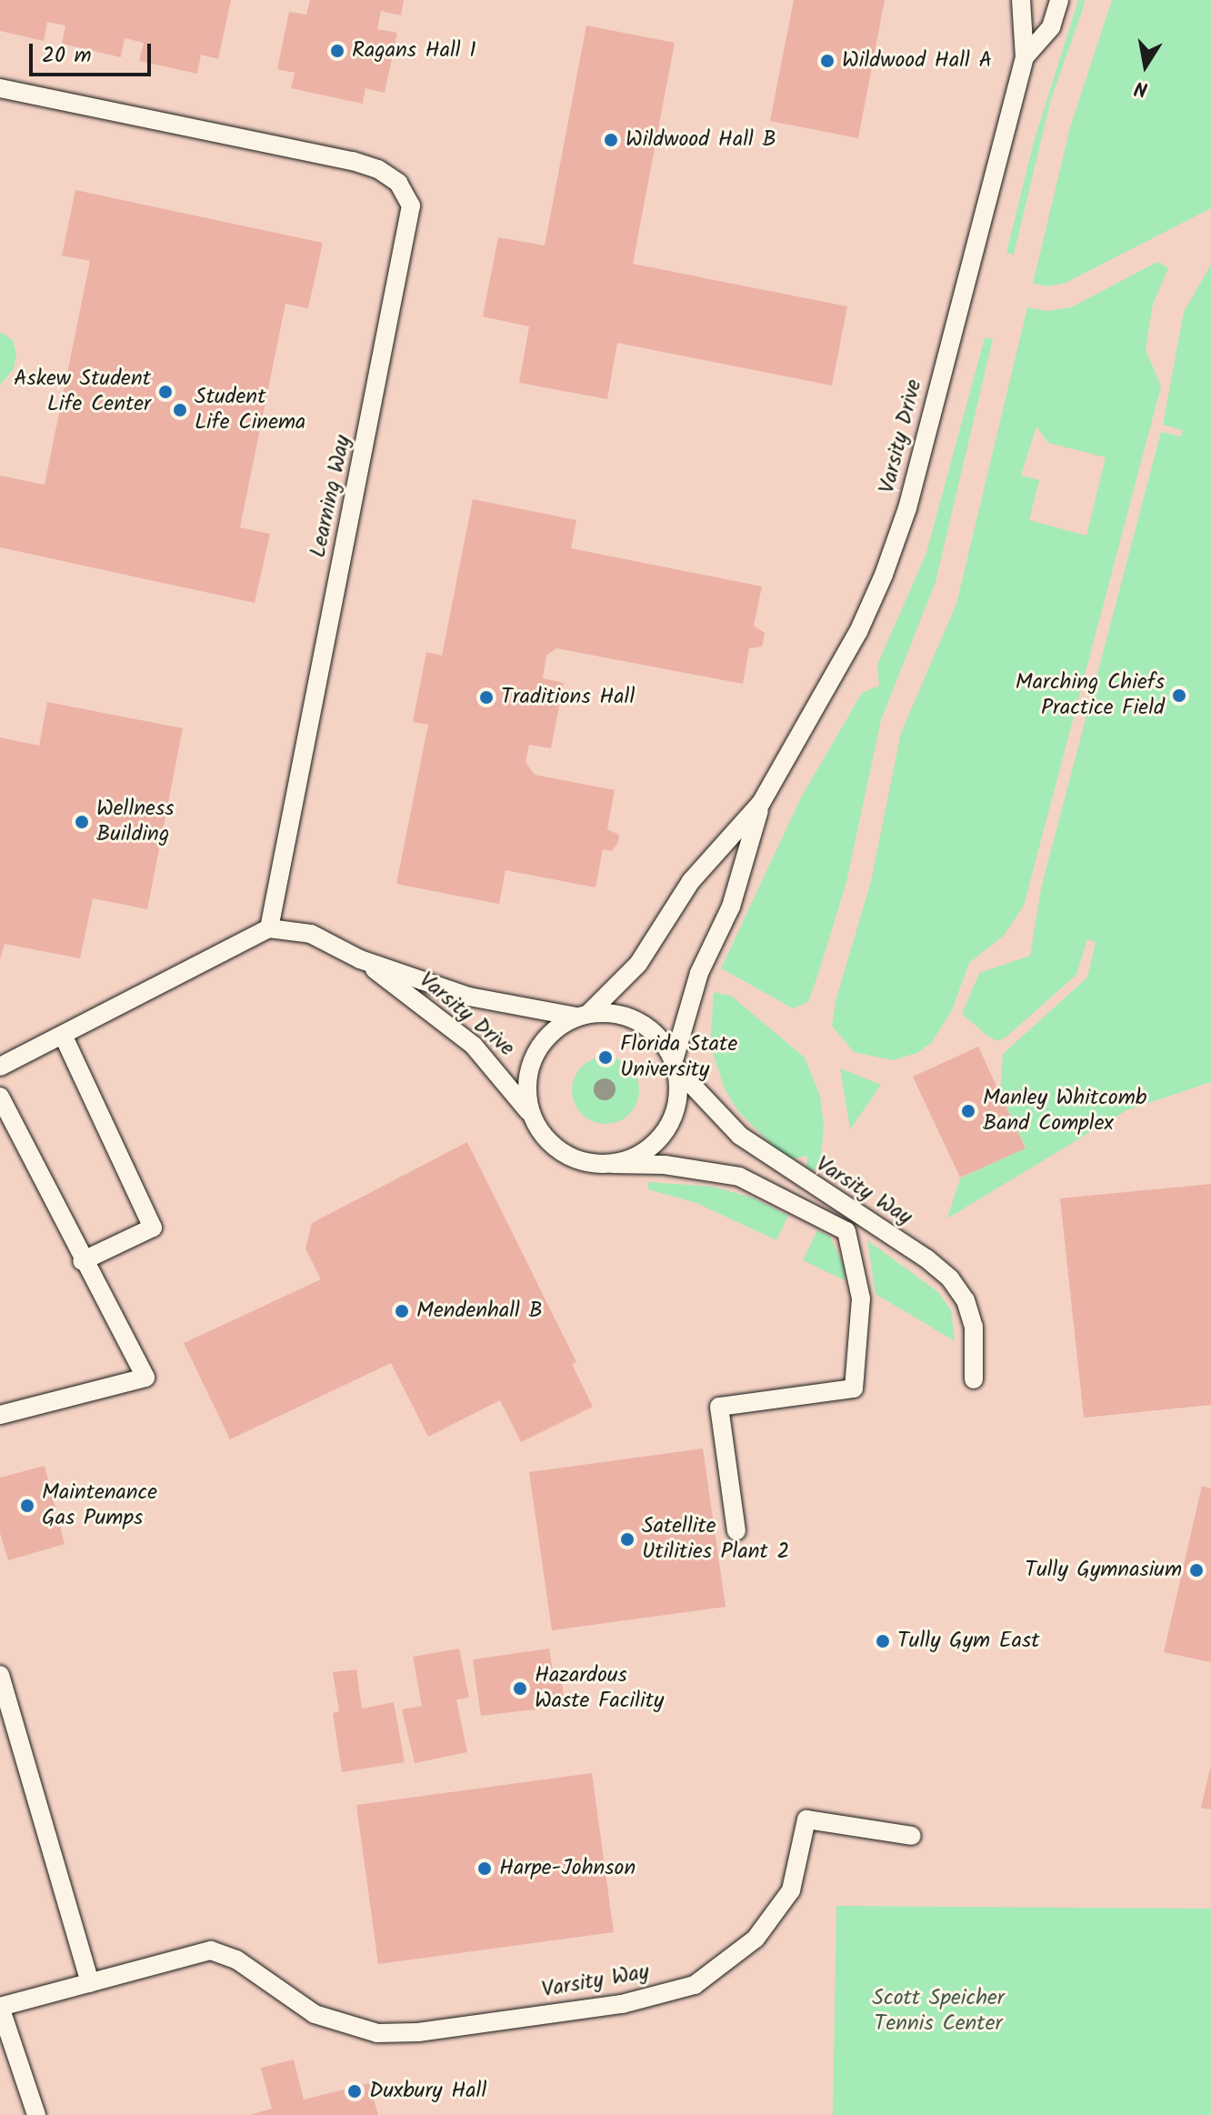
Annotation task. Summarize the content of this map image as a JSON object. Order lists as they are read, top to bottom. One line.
{"streets":{"lane":["Varsity Drive","Learning Way","Varsity Way"]},"crossings":[["Varsity Drive","Learning Way"],["Varsity Drive","Varsity Way"]],"parks":["Scott Speicher Tennis Center"],"places":["Ragans Hall 1","Wildwood Hall A","Wildwood Hall B","Askew Student Life Center","Student Life Cinema","Marching Chiefs Practice Field","Traditions Hall","Wellness Building","Florida State University","Manley Whitcomb Band Complex","Mendenhall B","Maintenance Gas Pumps","Satellite Utilities Plant 2","Tully Gymnasium","Tully Gym East","Hazardous Waste Facility","Harpe-Johnson","Duxbury Hall"],"scale_bar":"20 m","north":"bottom"}
